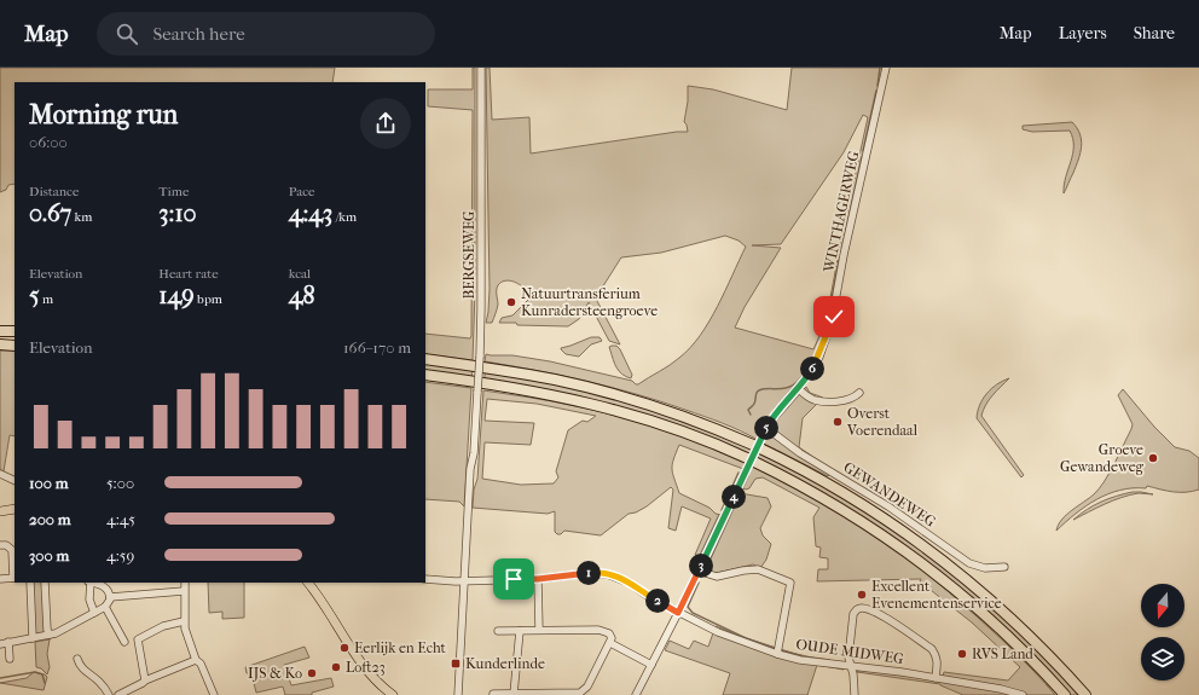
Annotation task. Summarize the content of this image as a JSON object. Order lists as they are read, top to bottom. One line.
{"streets":{"street":["WINTHAGERWEG","BERGSEWEG","GEWANDEWEG","OUDE MIDWEG"]},"crossings":[["WINTHAGERWEG","GEWANDEWEG"],["WINTHAGERWEG","OUDE MIDWEG"],["BERGSEWEG","OUDE MIDWEG"]],"places":{"other":["Natuurtransferium Kunradersteengroeve","Overst Voerendaal","Groeve Gewandeweg","Excellent Evenementenservice","Eerlijk en Echt","RVS Land","Loft23","IJS & Ko"],"transit":["Kunderlinde"]},"north":"bottom","page":{"header":"Map","search":"Search here","nav":["Map","Layers","Share"],"heading":["Morning run","06:00"],"stats":[["Distance","0.67 km"],["Time","3:10"],["Pace","4:43 /km"],["Elevation","5 m"],["Heart rate","149 bpm"],["kcal","48"]],"chart":["Elevation","166–170 m"],"pins":["6","5","4","3","1","2"],"list":[{"name":"100 m","note":"5:00"},{"name":"200 m","note":"4:45"},{"name":"300 m","note":"4:59"}]}}
